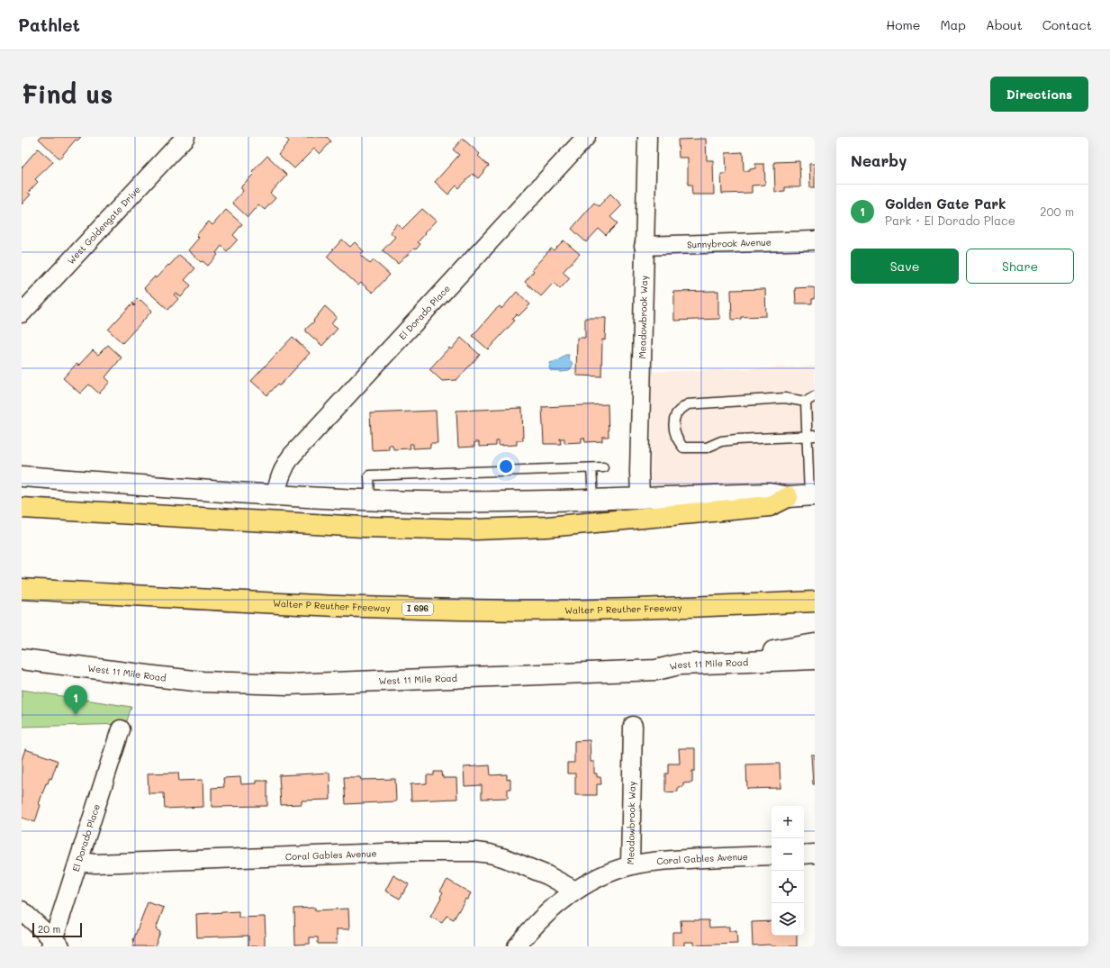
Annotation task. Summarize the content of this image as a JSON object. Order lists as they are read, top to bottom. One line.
{"streets":{"highway":["Walter P Reuther Freeway","I 696"],"main road":["West 11 Mile Road"],"street":["West Goldengate Drive","Sunnybrook Avenue","El Dorado Place","Meadowbrook Way","Coral Gables Avenue"]},"crossings":[["Sunnybrook Avenue","Meadowbrook Way"],["El Dorado Place","Coral Gables Avenue"],["Meadowbrook Way","Coral Gables Avenue"]],"scale_bar":"20 m","page":{"header":"Pathlet","nav":["Home","Map","About","Contact"],"buttons":["Directions",["Save","Share"]],"title":"Find us","heading":"Nearby","list":[{"mark":"1","name":"Golden Gate Park","note":"Park · El Dorado Place","value":"200 m"}],"pins":"1","map_buttons":["+","−"],"scale":"20 m"}}
